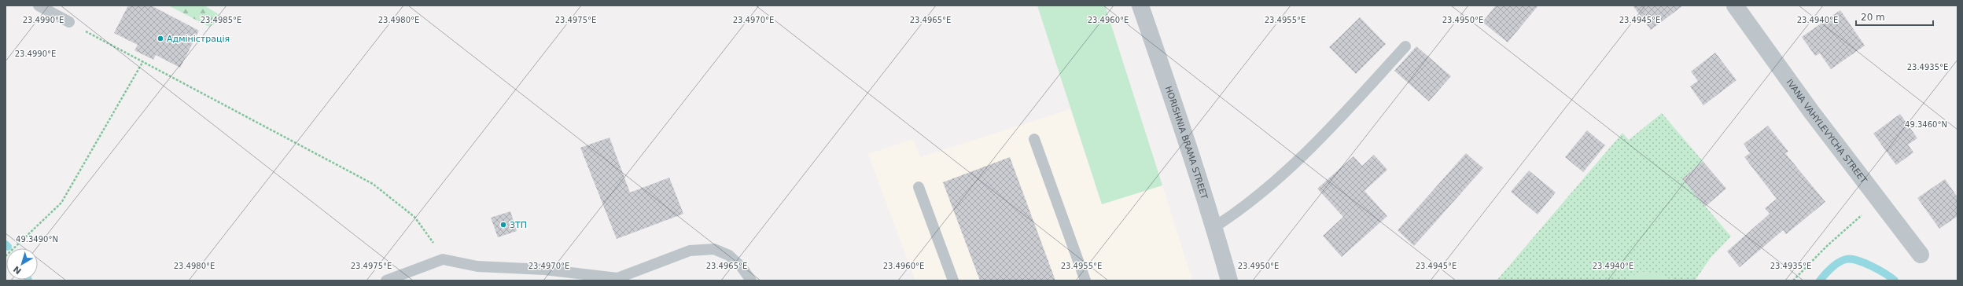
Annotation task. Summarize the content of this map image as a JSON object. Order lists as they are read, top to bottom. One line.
{"streets":{"street":["IVANA VAHYLEVYCHA STREET","HORISHNIA BRAMA STREET"]},"places":["Адміністрація","ЗТП"],"scale_bar":"20 m","north":"bottom left","coordinates":["23.4990°E","23.4985°E","23.4980°E","23.4975°E","23.4970°E","23.4965°E","23.4960°E","23.4955°E","23.4950°E","23.4945°E","23.4940°E","23.4935°E","49.3460°N","49.3490°N"]}
